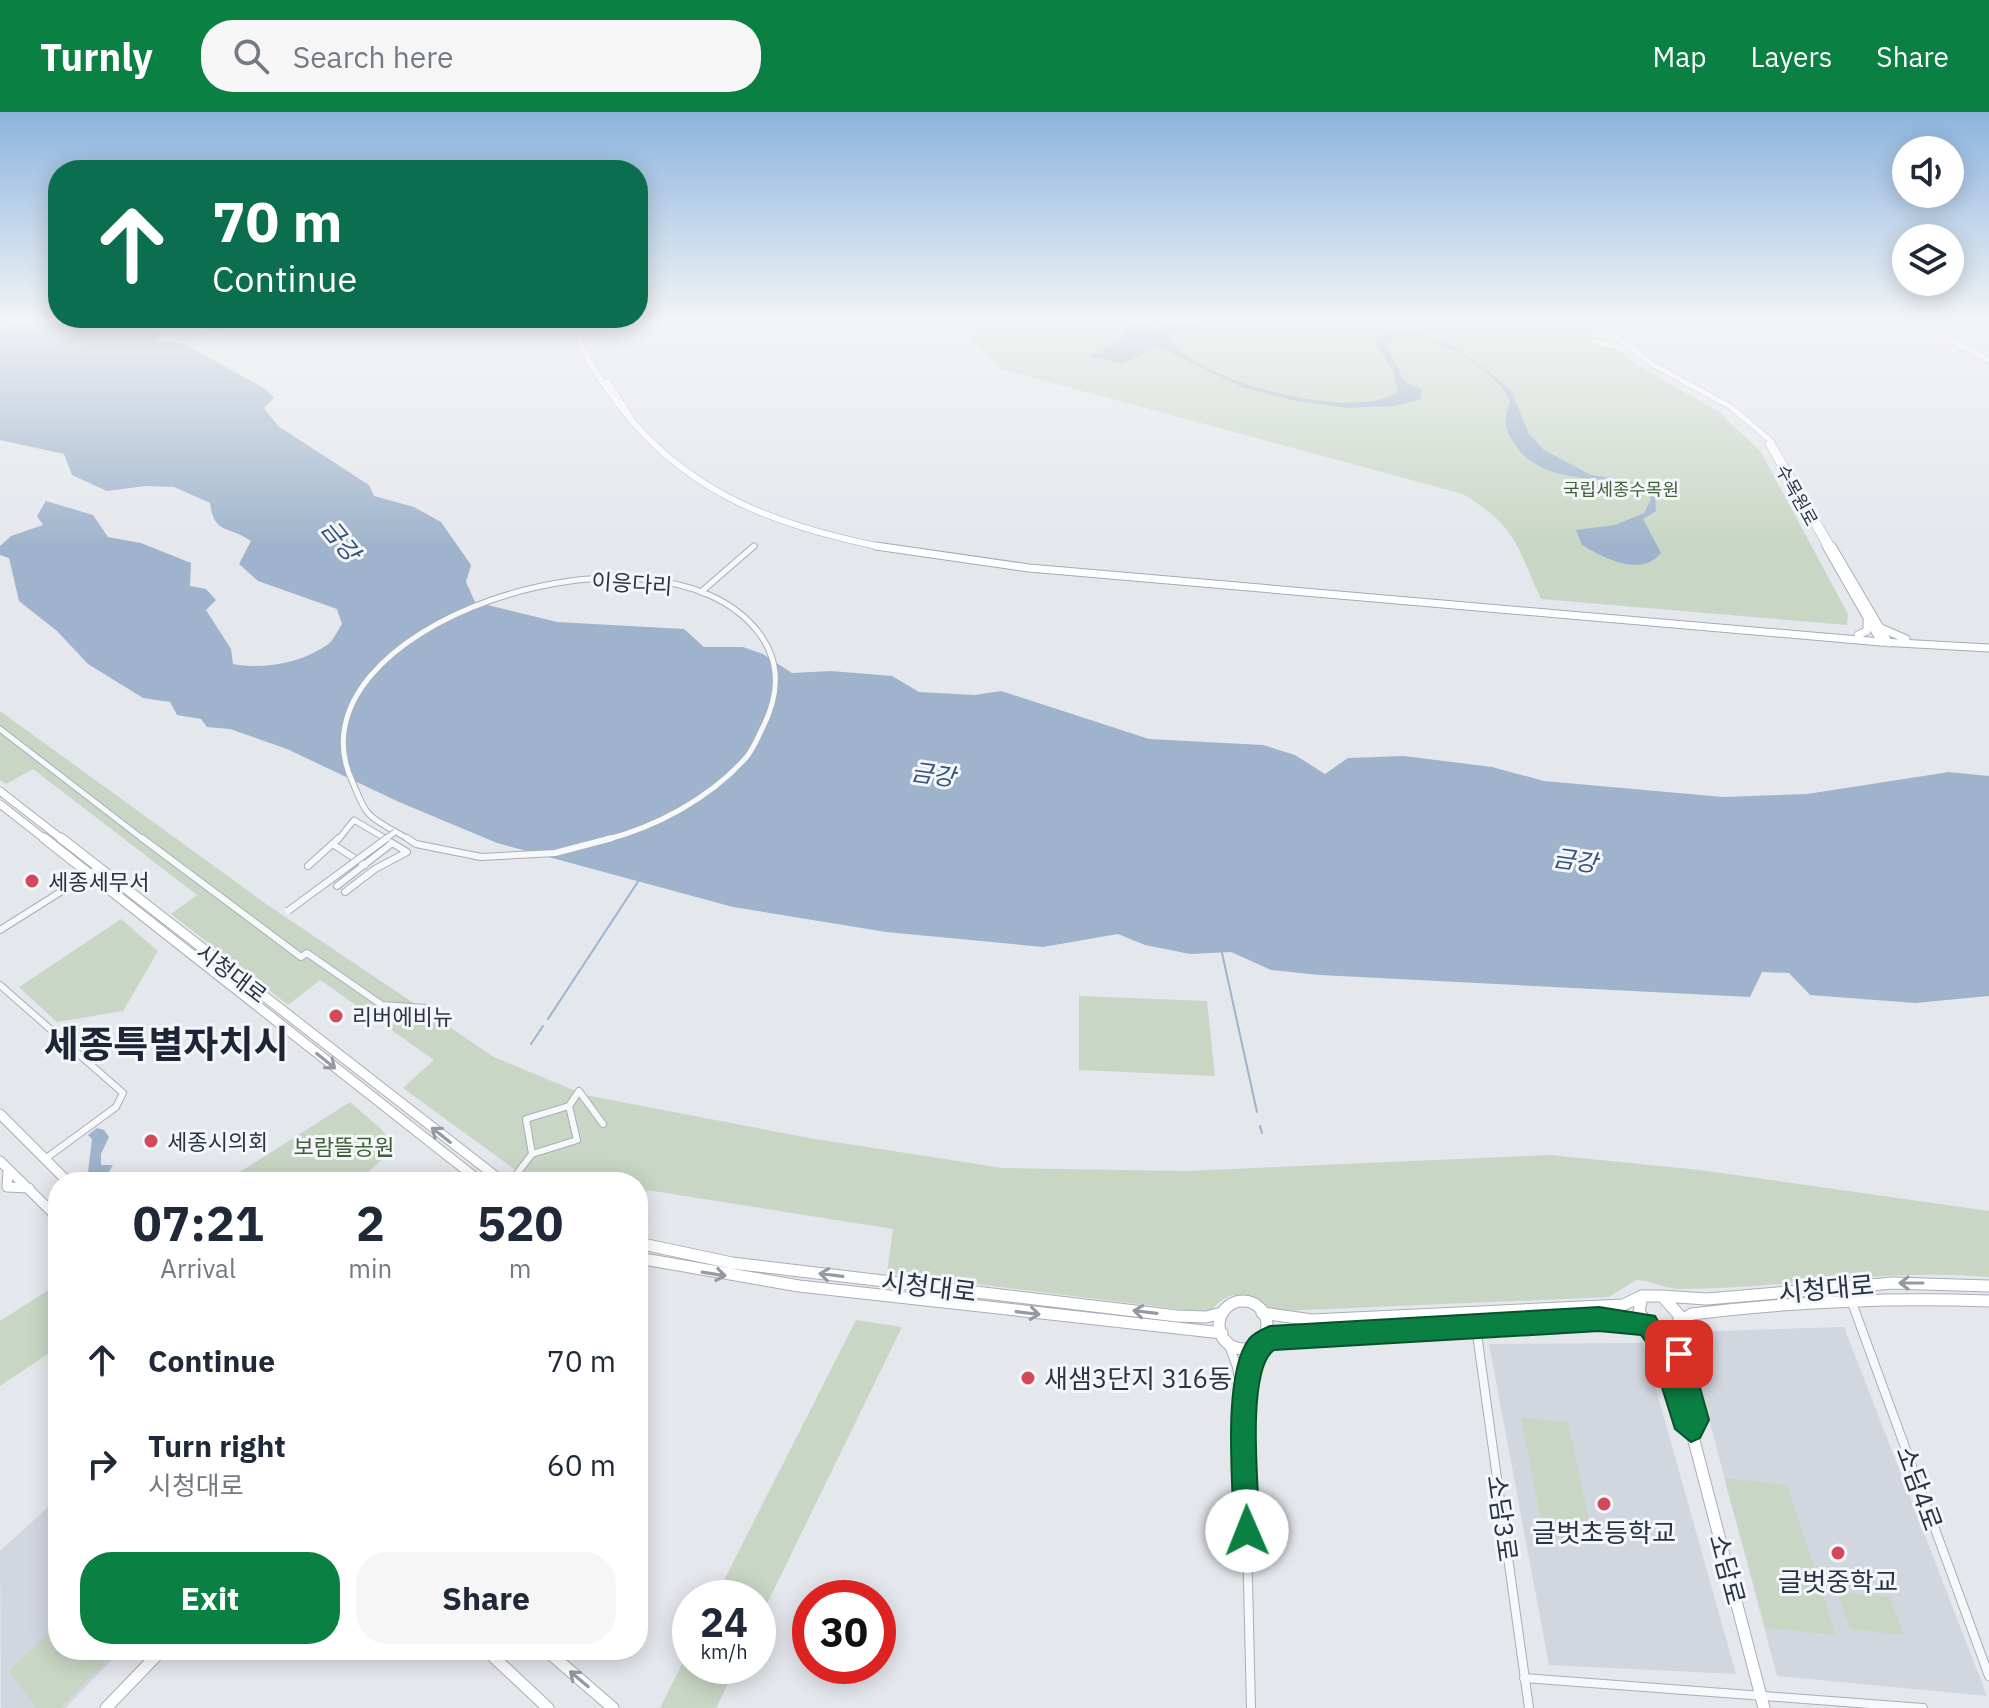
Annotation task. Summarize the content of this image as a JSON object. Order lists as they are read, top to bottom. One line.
{"streets":{"street":["수목원로","이응다리","시청대로","소담4로","소담3로","소담로"]},"crossings":[["시청대로","소담4로"],["시청대로","소담로"]],"districts":["세종특별자치시"],"water":["금강"],"parks":["국립세종수목원","보람뜰공원"],"places":["세종세무서","리버에비뉴","세종시의회","새샘3단지 316동","글벗초등학교","글벗중학교"],"page":{"header":"Turnly","search":"Search here","nav":["Map","Layers","Share"],"turn":["70 m","Continue"],"eta":["07:21","Arrival","2","min","520","m"],"list":[{"name":"Continue","value":"70 m"},{"name":"Turn right","note":"시청대로","value":"60 m"}],"buttons":["Exit","Share"],"speed":"24 km/h","limit":"30"}}
